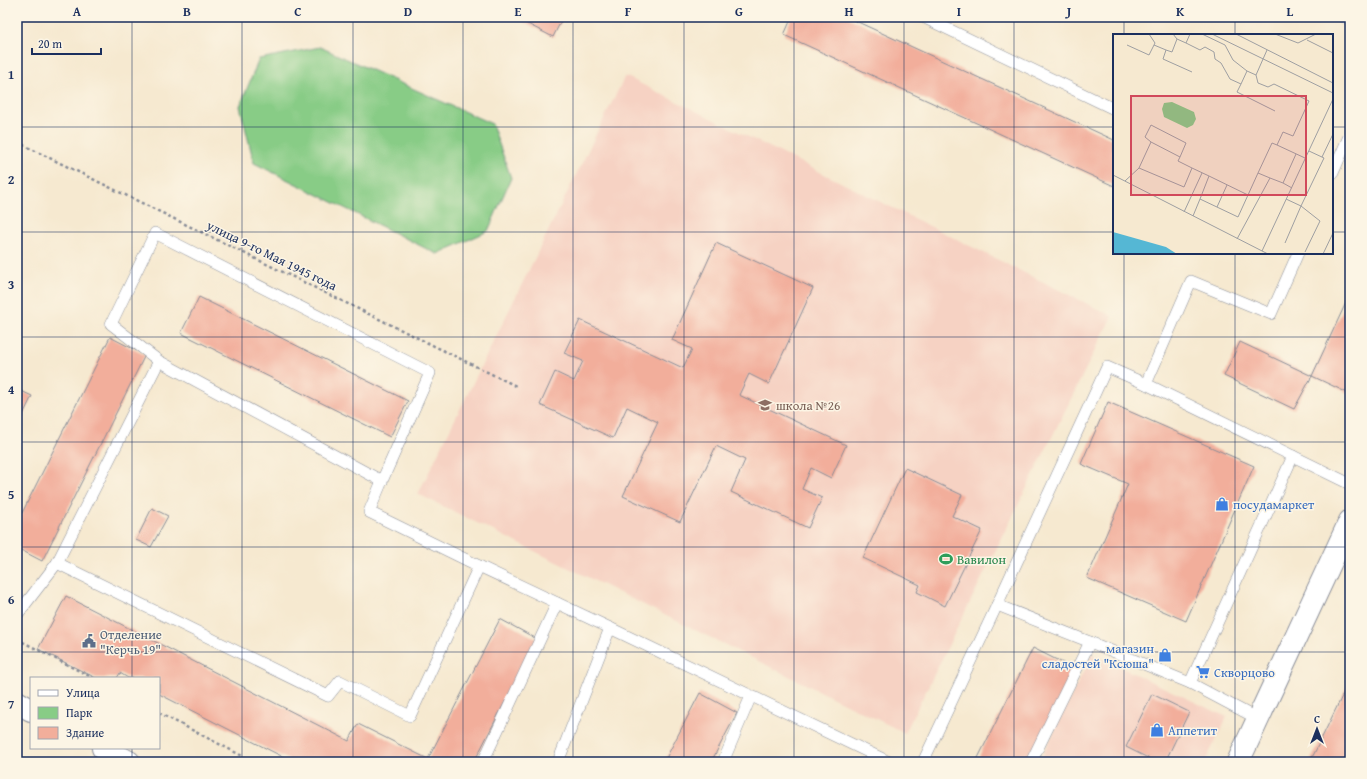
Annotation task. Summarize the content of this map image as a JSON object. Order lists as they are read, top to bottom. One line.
{"streets":{"path":["улица 9-го Мая 1945 года"]},"places":{"school or university":["школа №26"],"shop":["посудамаркет","магазин сладостей \"Ксюша\"","Аппетит"],"sports":["Вавилон"],"public building":["Отделение \"Керчь 19\""],"supermarket":["Скворцово"]},"legend":["Улица","Парк","Здание"],"scale_bar":"20 m","north":"top","grid":{"columns":["A","B","C","D","E","F","G","H","I","J","K","L"],"rows":["1","2","3","4","5","6","7"]}}
